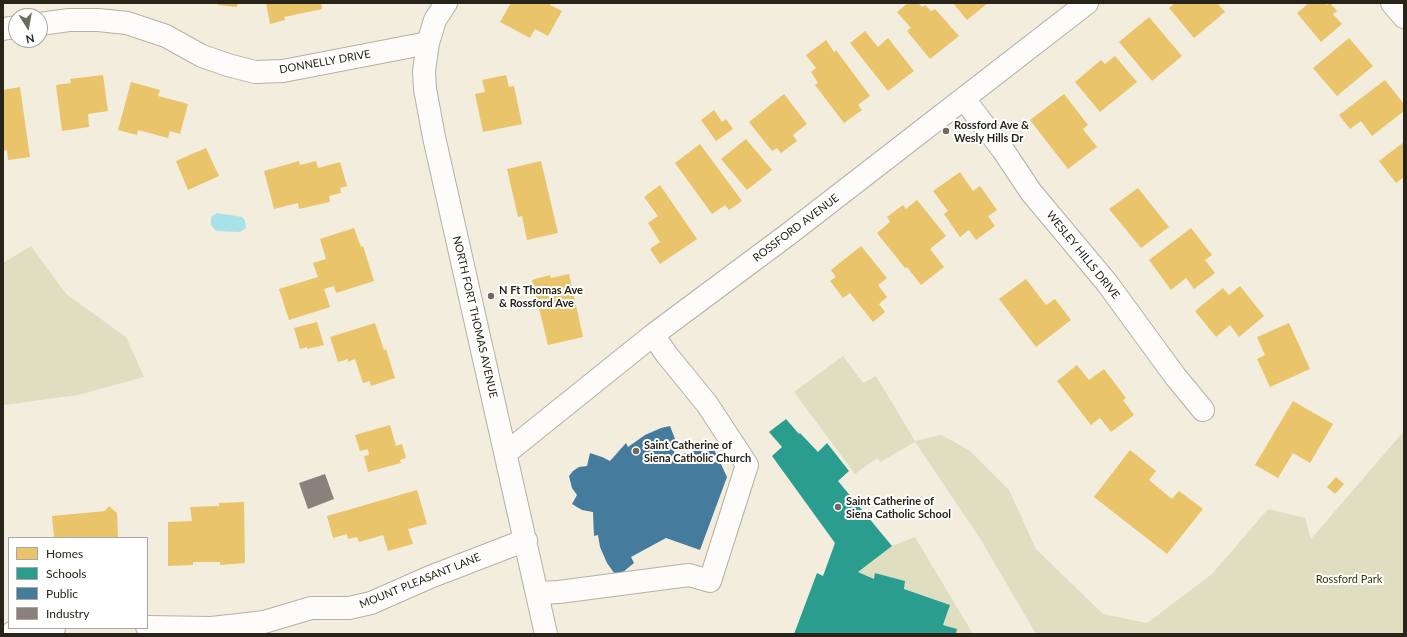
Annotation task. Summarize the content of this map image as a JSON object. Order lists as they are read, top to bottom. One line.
{"streets":{"street":["DONNELLY DRIVE","ROSSFORD AVENUE","WESLEY HILLS DRIVE","NORTH FORT THOMAS AVENUE","MOUNT PLEASANT LANE"]},"crossings":[["DONNELLY DRIVE","NORTH FORT THOMAS AVENUE"],["ROSSFORD AVENUE","WESLEY HILLS DRIVE"],["ROSSFORD AVENUE","NORTH FORT THOMAS AVENUE"],["NORTH FORT THOMAS AVENUE","MOUNT PLEASANT LANE"]],"parks":["Rossford Park"],"places":["Rossford Ave & Wesly Hills Dr","N Ft Thomas Ave & Rossford Ave","Saint Catherine of Siena Catholic Church","Saint Catherine of Siena Catholic School"],"legend":["Homes","Schools","Public","Industry"],"north":"bottom"}
